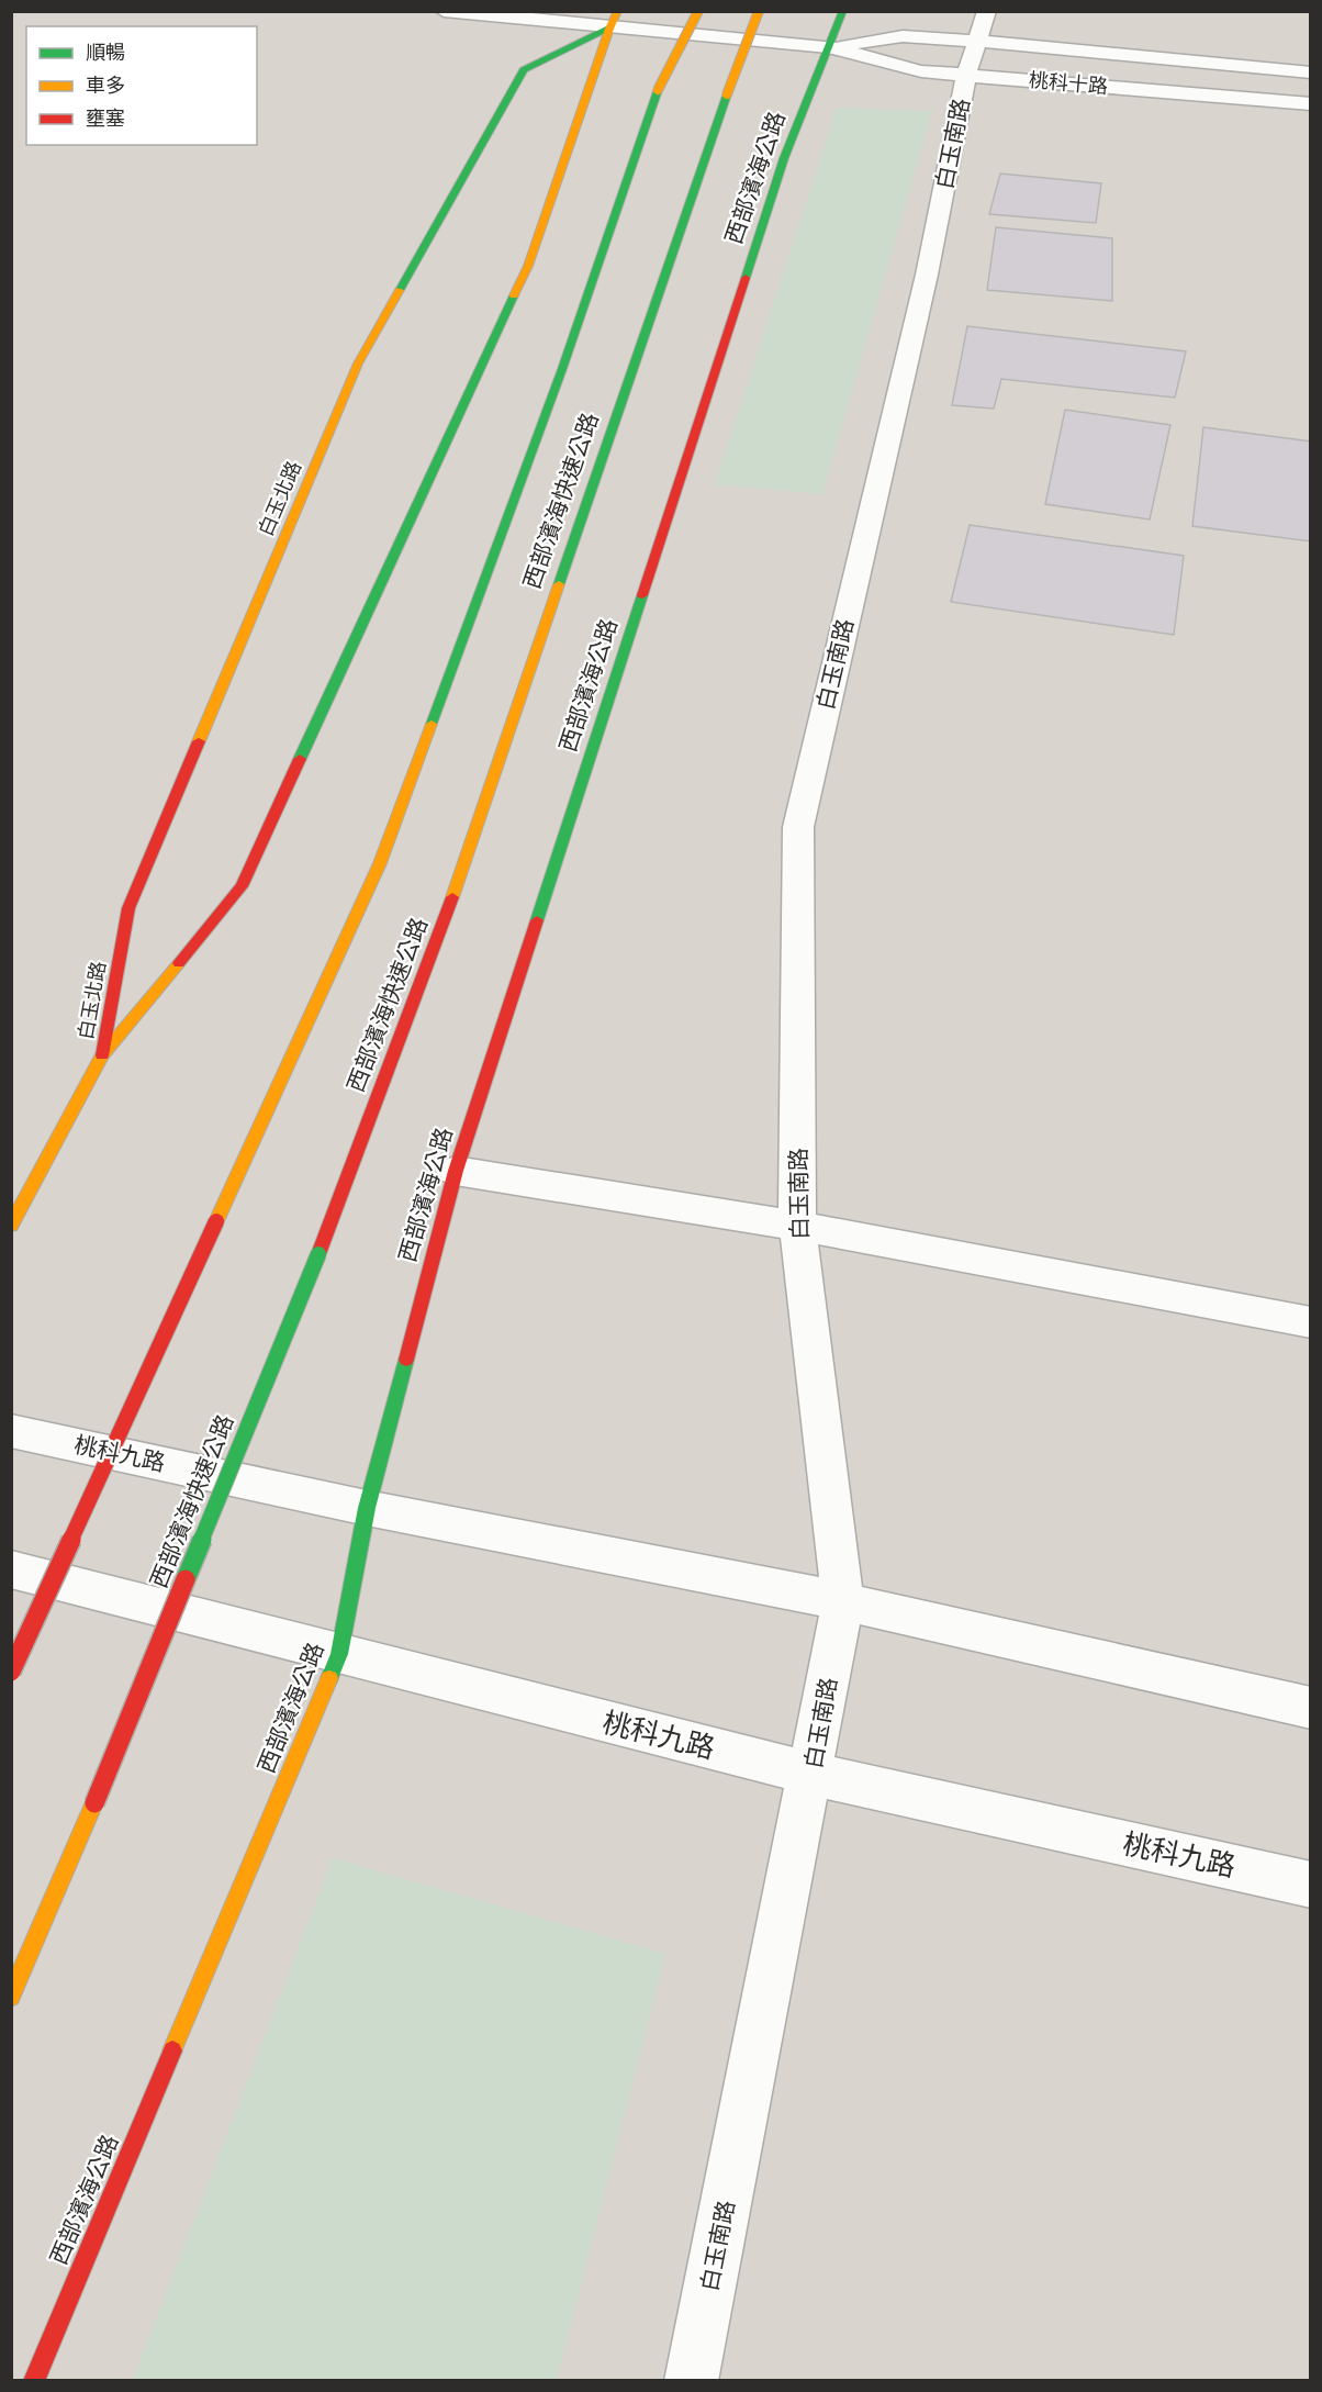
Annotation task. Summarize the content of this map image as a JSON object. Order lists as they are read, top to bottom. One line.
{"streets":{"main road":["西部濱海公路","白玉北路","西部濱海快速公路"],"street":["桃科十路","白玉南路","桃科九路"]},"crossings":[["桃科十路","白玉南路"],["桃科十路","西部濱海公路"],["桃科十路","白玉北路"],["白玉南路","桃科九路"],["西部濱海公路","桃科九路"]],"legend":["順暢","車多","壅塞"]}
